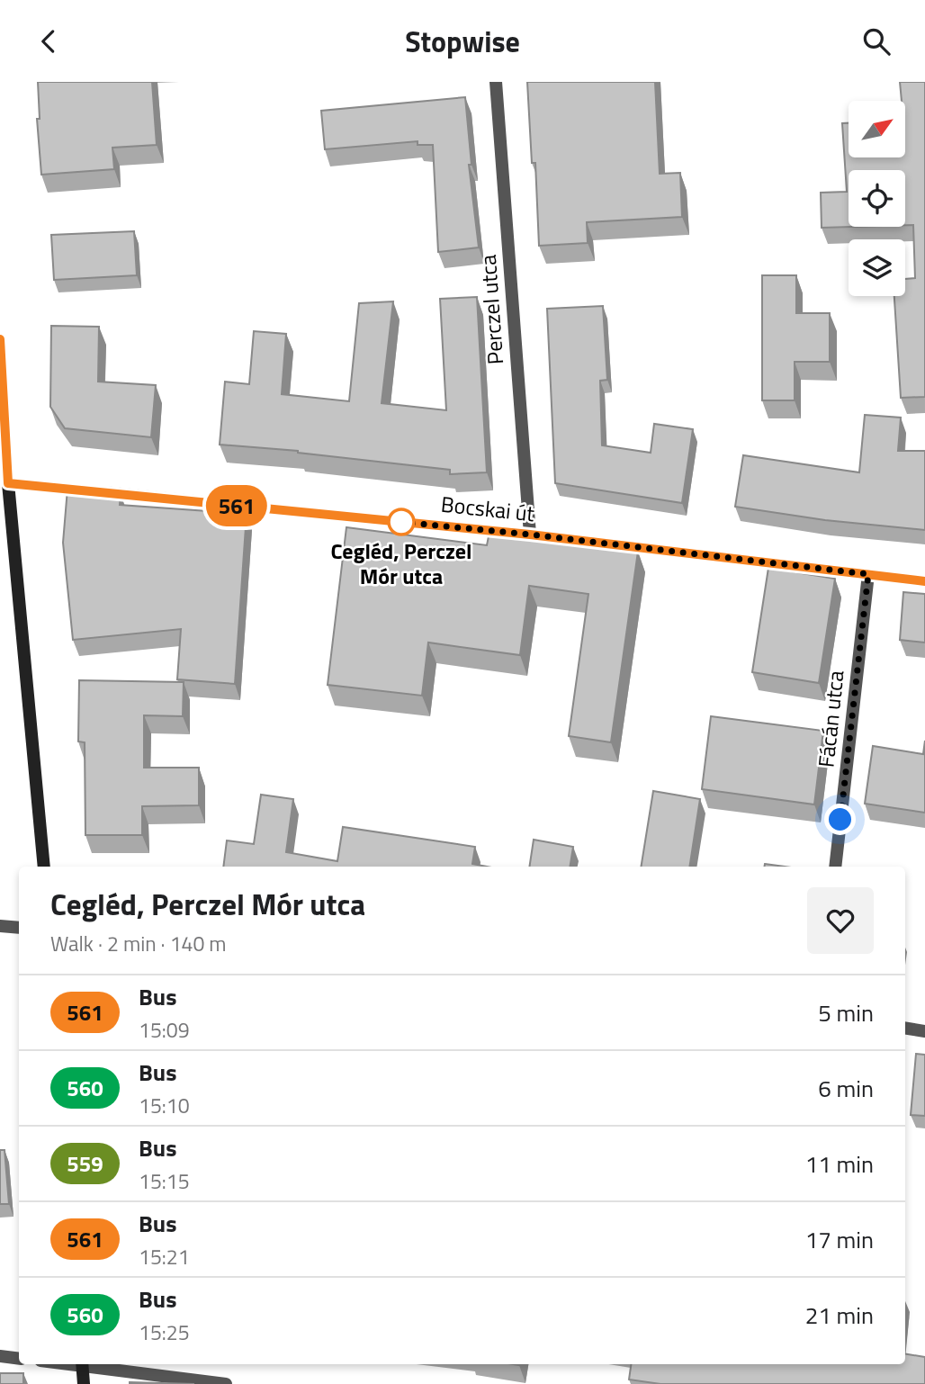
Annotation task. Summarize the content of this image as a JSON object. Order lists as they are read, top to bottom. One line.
{"streets":{"street":["Perczel utca","Bocskai út","Fácán utca"]},"crossings":[["Perczel utca","Bocskai út"],["Bocskai út","Fácán utca"]],"places":["Cegléd, Perczel Mór utca"],"lines":["bus line 561"],"north":"top right","page":{"header":"Stopwise","on_map":"561","heading":["Cegléd, Perczel Mór utca","Walk · 2 min · 140 m"],"list":[{"mark":"561","name":"Bus","note":"15:09","value":"5 min"},{"mark":"560","name":"Bus","note":"15:10","value":"6 min"},{"mark":"559","name":"Bus","note":"15:15","value":"11 min"},{"mark":"561","name":"Bus","note":"15:21","value":"17 min"},{"mark":"560","name":"Bus","note":"15:25","value":"21 min"}]}}
